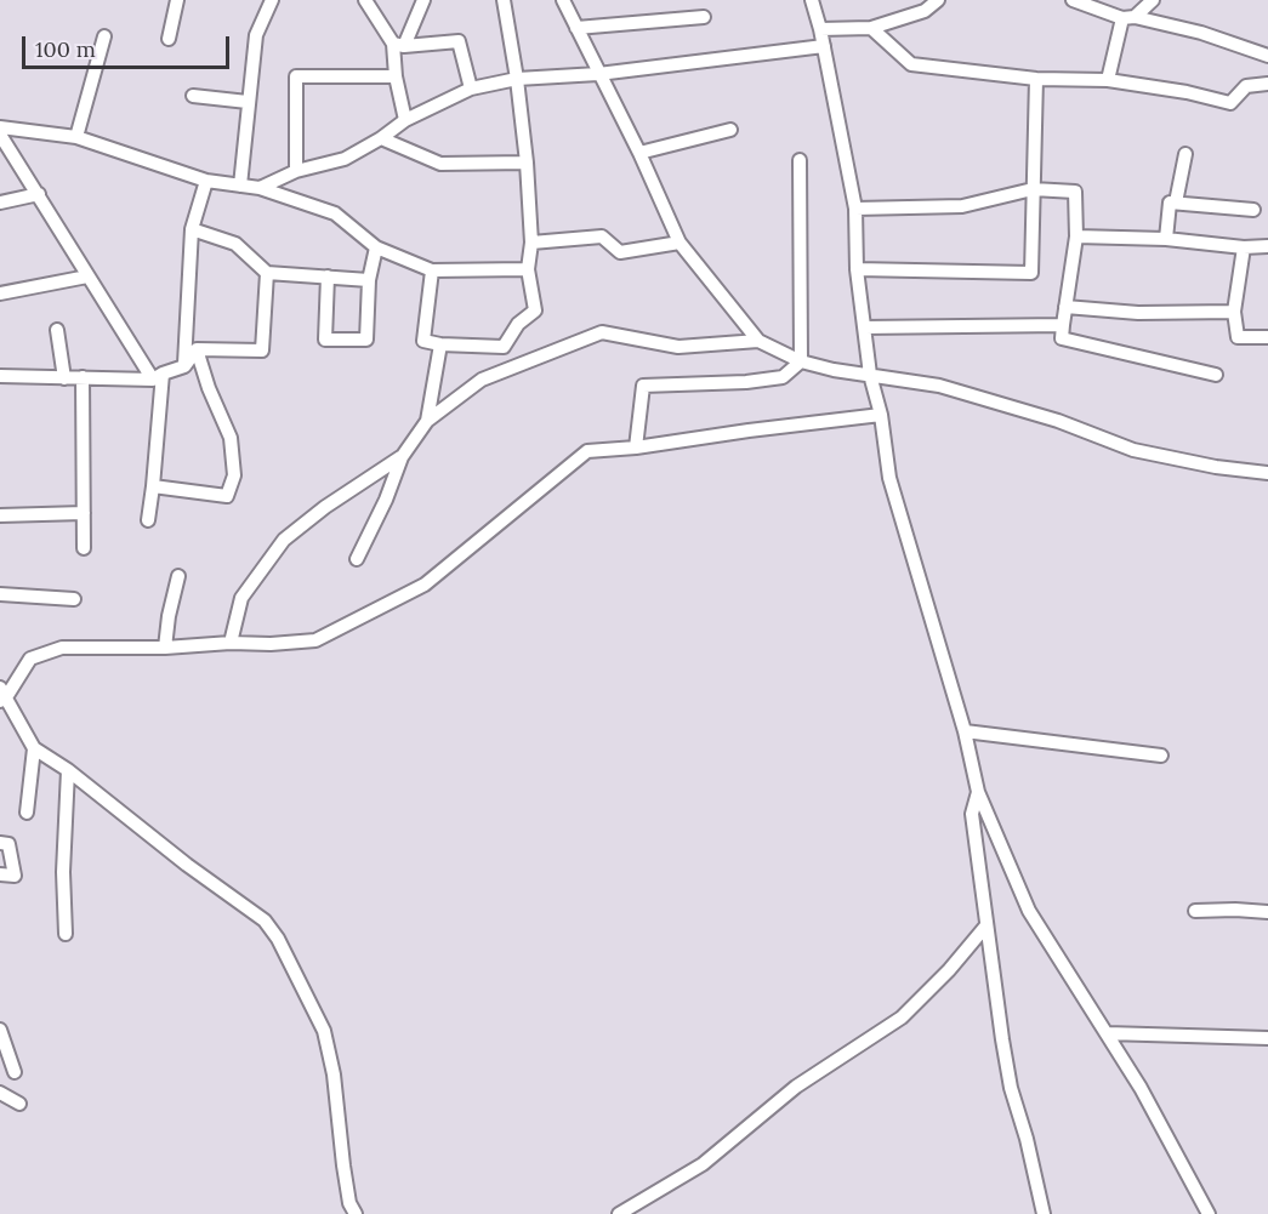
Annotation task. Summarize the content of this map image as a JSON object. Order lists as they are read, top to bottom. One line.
{"scale_bar":"100 m"}
